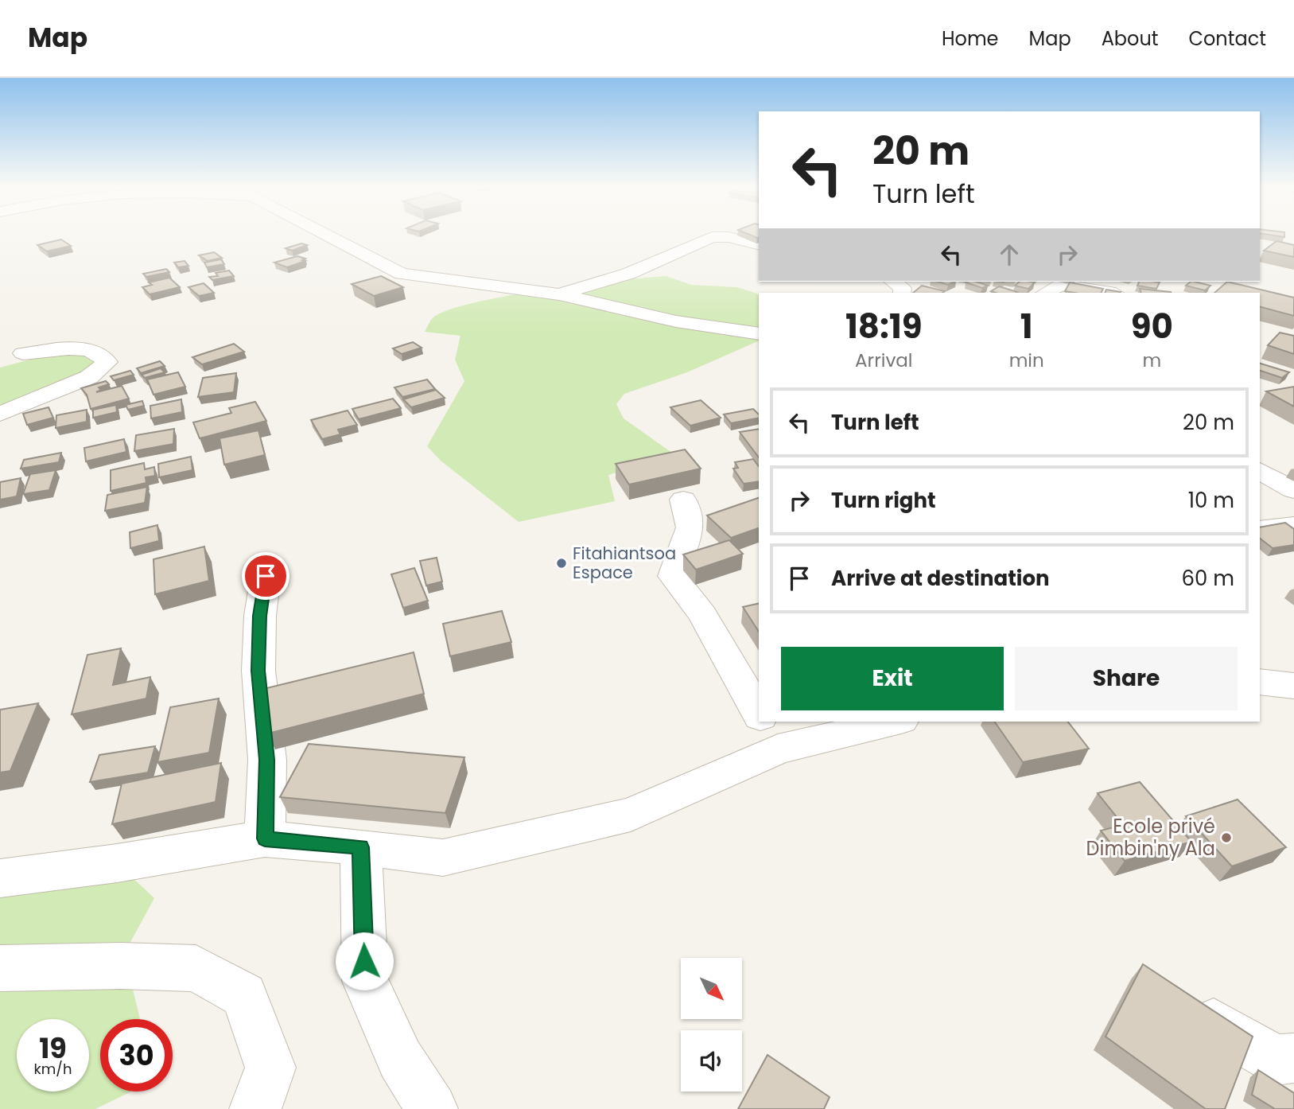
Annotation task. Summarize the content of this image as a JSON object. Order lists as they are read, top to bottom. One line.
{"places":["Fitahiantsoa Espace","Ecole privé Dimbin'ny Ala"],"north":"bottom right","page":{"header":"Map","nav":["Home","Map","About","Contact"],"turn":["20 m","Turn left"],"eta":["18:19","Arrival","1","min","90","m"],"list":[{"name":"Turn left","value":"20 m"},{"name":"Turn right","value":"10 m"},{"name":"Arrive at destination","value":"60 m"}],"buttons":["Exit","Share"],"speed":"19 km/h","limit":"30"}}
